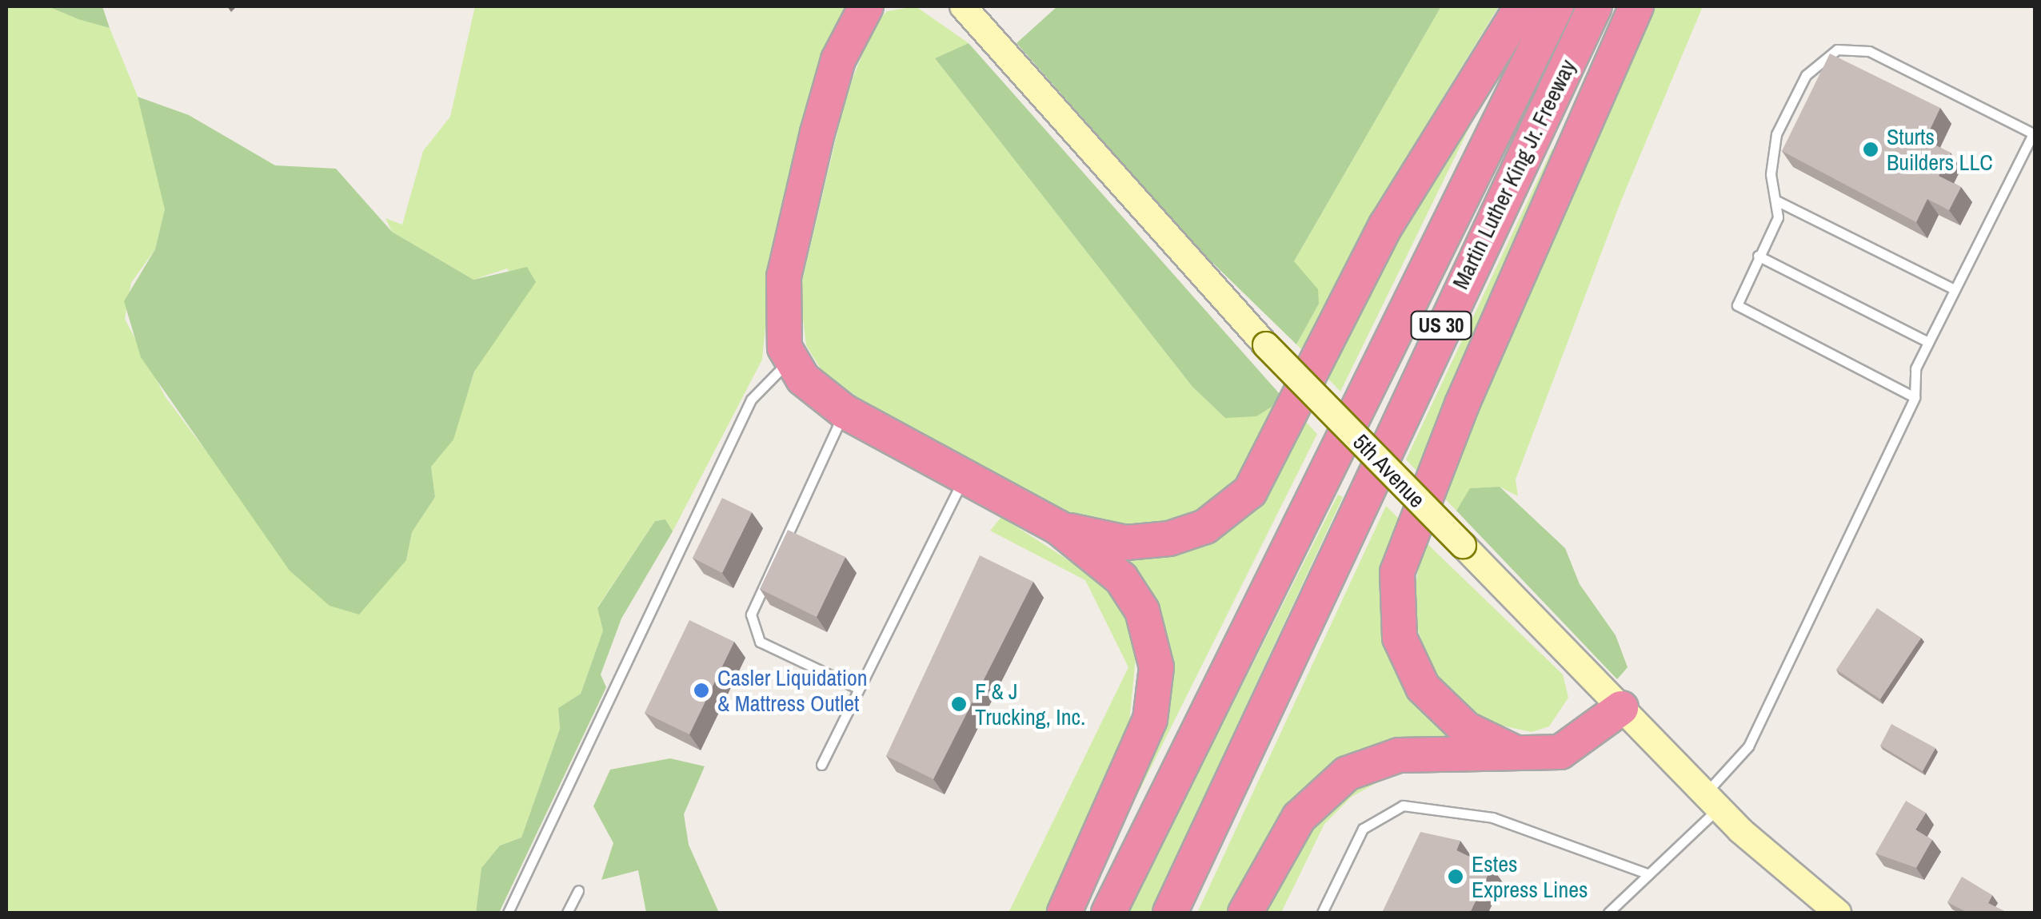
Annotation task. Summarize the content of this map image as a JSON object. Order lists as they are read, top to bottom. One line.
{"streets":{"highway":["Martin Luther King Jr. Freeway","US 30"],"street":["5th Avenue"]},"places":["Sturts Builders LLC","Casler Liquidation & Mattress Outlet","F & J Trucking, Inc.","Estes Express Lines"]}
